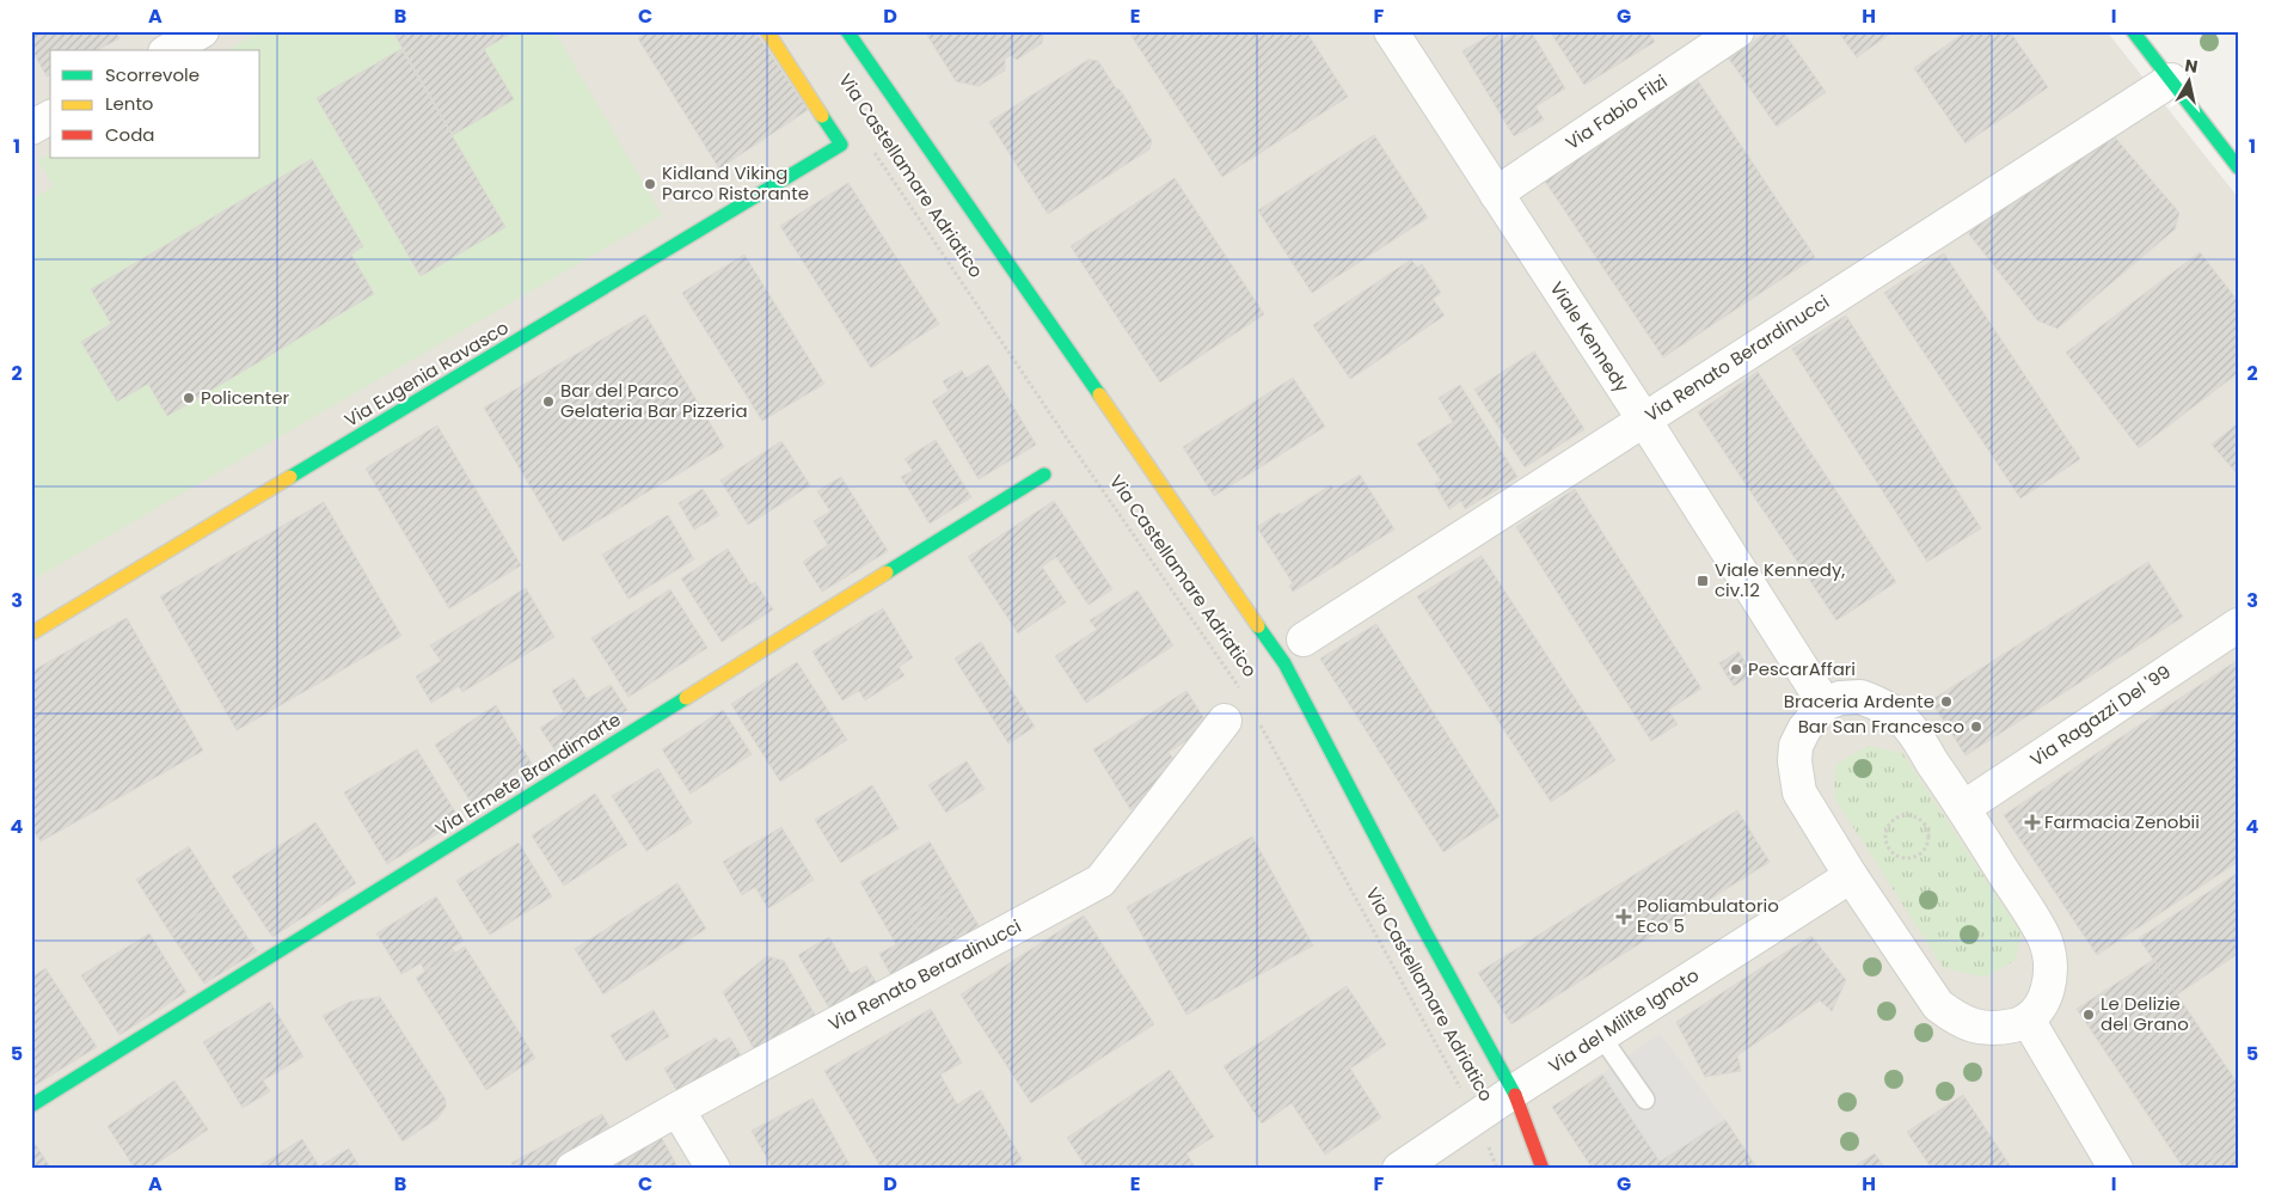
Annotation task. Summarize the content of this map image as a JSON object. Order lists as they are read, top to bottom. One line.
{"streets":{"street":["Via Fabio Filzi","Via Castellamare Adriatico","Viale Kennedy","Via Renato Berardinucci","Via Eugenia Ravasco","Via Ragazzi Del '99","Via Ermete Brandimarte","Via del Milite Ignoto"]},"crossings":[["Via Fabio Filzi","Viale Kennedy"],["Via Castellamare Adriatico","Via Renato Berardinucci"],["Via Castellamare Adriatico","Via del Milite Ignoto"],["Viale Kennedy","Via Renato Berardinucci"]],"places":{"other":["Kidland Viking Parco Ristorante","Policenter","Bar del Parco Gelateria Bar Pizzeria","PescarAffari","Braceria Ardente","Bar San Francesco","Le Delizie del Grano"],"transit":["Viale Kennedy, civ.12"],"health":["Farmacia Zenobii","Poliambulatorio Eco 5"]},"legend":["Scorrevole","Lento","Coda"],"north":"top","grid":{"columns":["A","B","C","D","E","F","G","H","I"],"rows":["1","2","3","4","5"]}}
